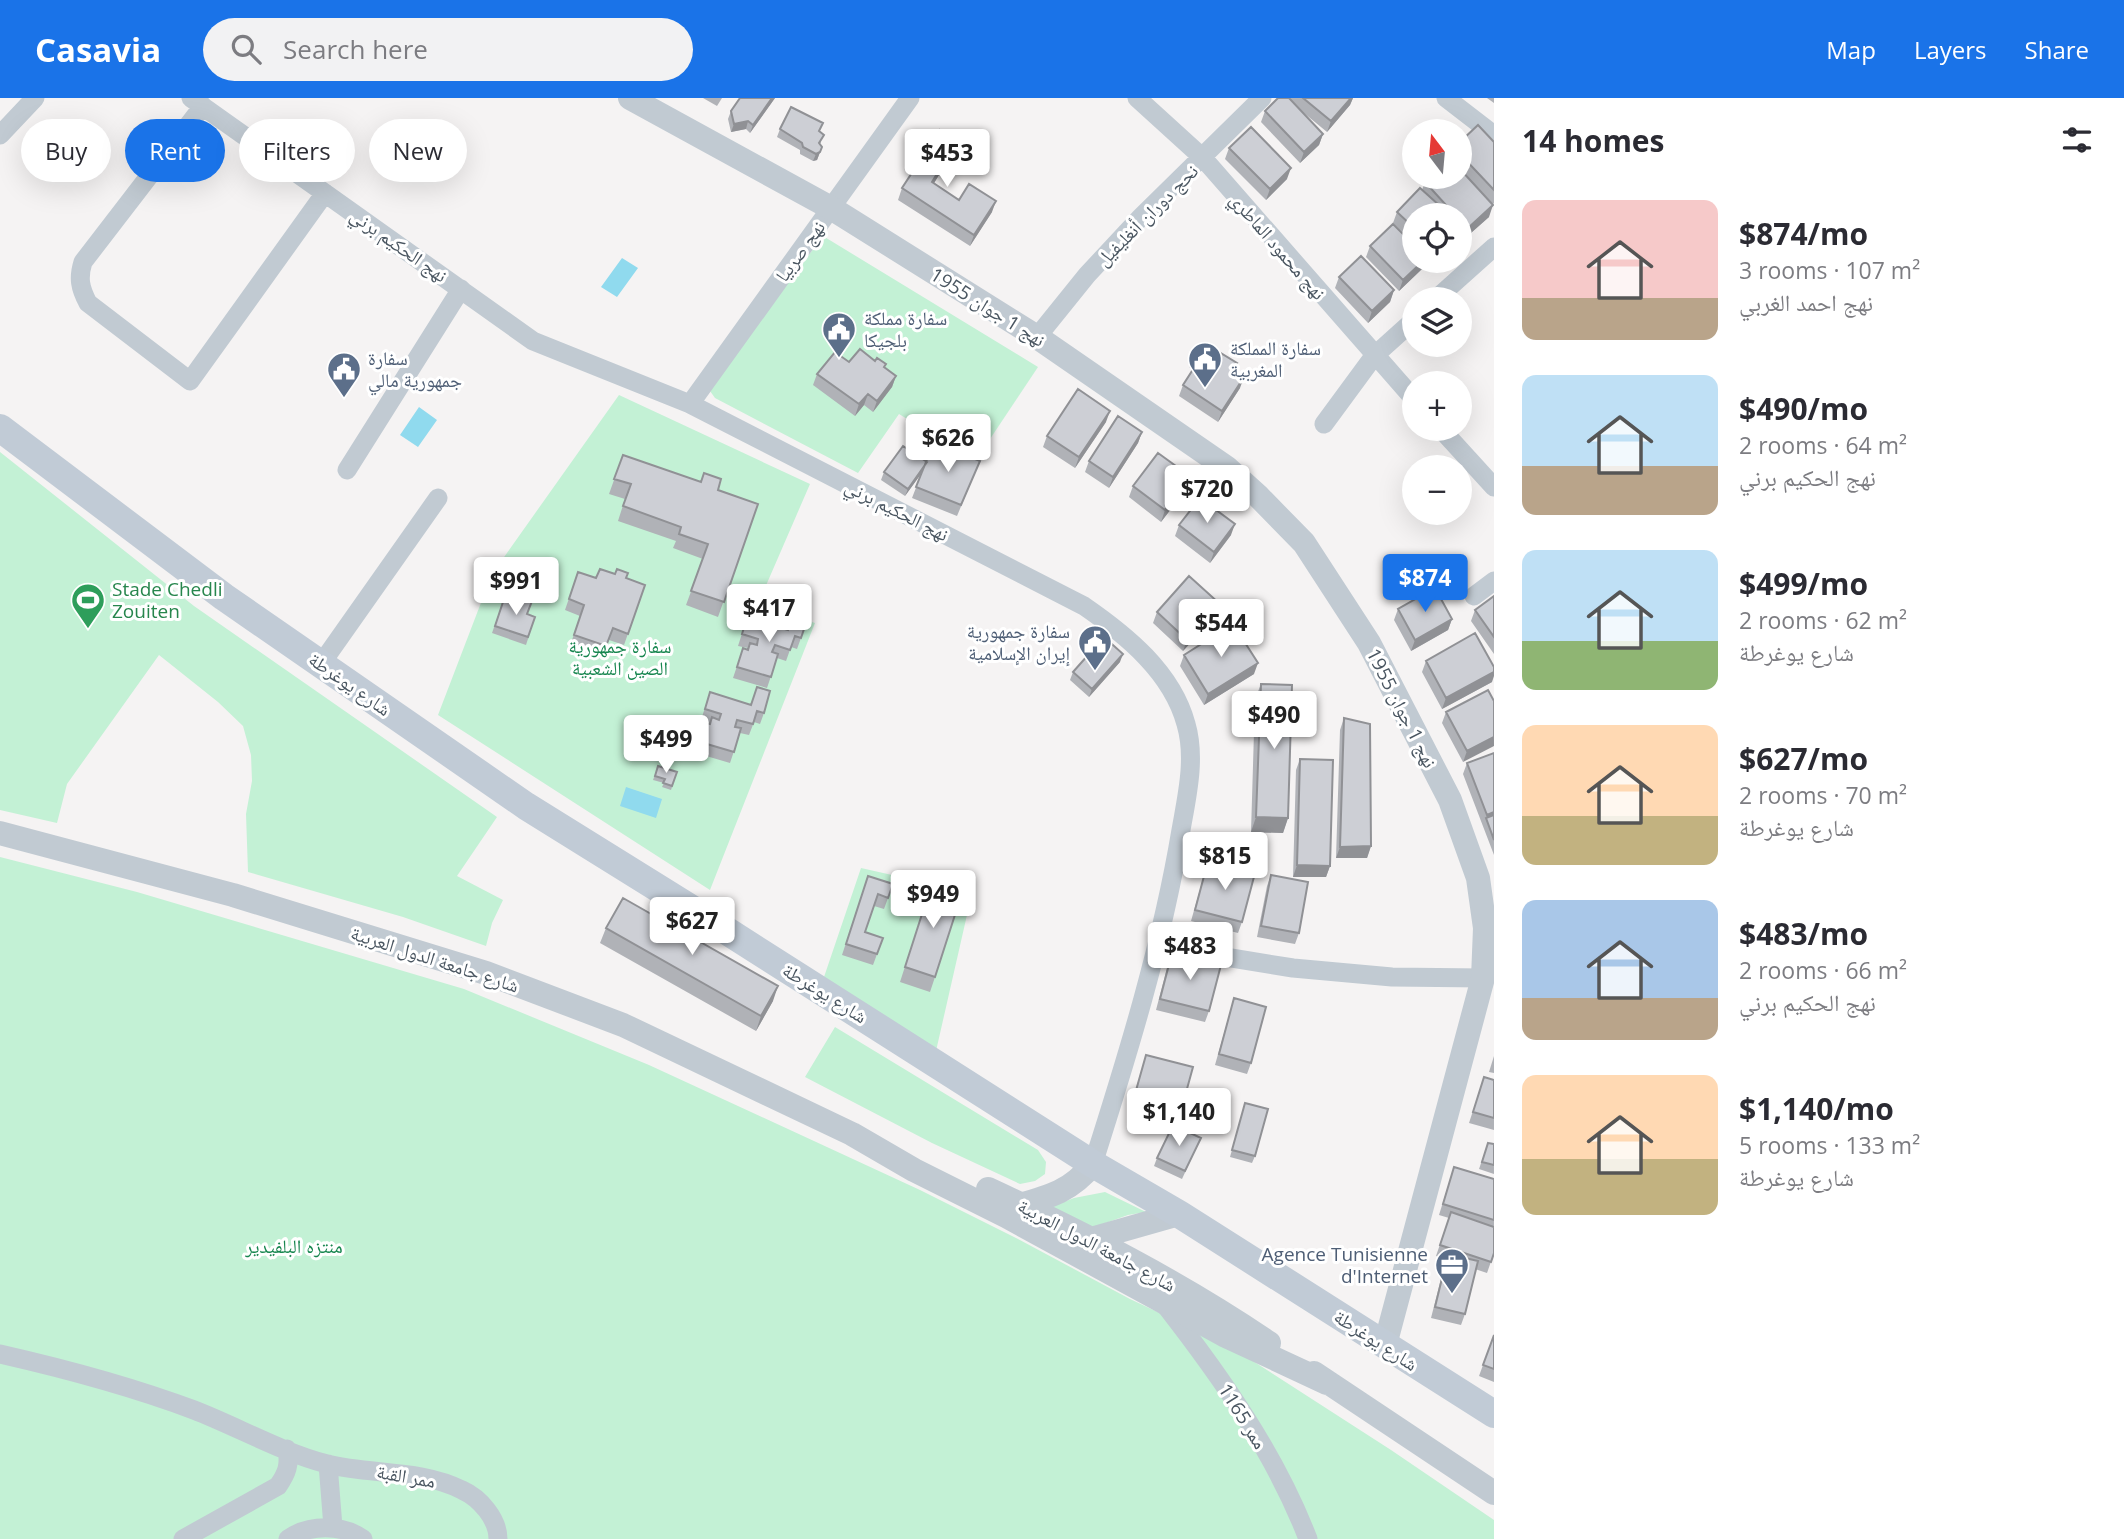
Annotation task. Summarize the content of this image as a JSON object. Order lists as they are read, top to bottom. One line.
{"streets":{"main road":["شارع يوغرطة"],"street":["نحج دوران أنغليفيل","نهج الحكيم برني","نهج محمود الماطري","نهج صربيا","نهج 1 جوان 1955","شارع جامعة الدول العربية","ممر 1165","ممر القبة"]},"crossings":[["نحج دوران أنغليفيل","نهج محمود الماطري"],["نحج دوران أنغليفيل","نهج 1 جوان 1955"],["نهج الحكيم برني","نهج صربيا"],["نهج الحكيم برني","شارع يوغرطة"],["نهج صربيا","نهج 1 جوان 1955"],["نهج 1 جوان 1955","شارع يوغرطة"],["شارع جامعة الدول العربية","ممر 1165"]],"parks":["سفارة جمهورية الصين الشعبية","منتزه البلفيدير"],"places":{"public building":["سفارة مملكة بلجيكا","سفارة المملكة المغربية","سفارة جمهورية مالي","سفارة جمهورية إيران الإسلامية"],"sports":["Stade Chedli Zouiten"],"office":["Agence Tunisienne d'Internet"]},"north":"top","page":{"header":"Casavia","search":"Search here","nav":["Map","Layers","Share"],"heading":"14 homes","map_buttons":["+","−"],"chip":["Buy","Rent","Filters","New"],"price":["$453","$626","$720","$874","$991","$417","$544","$490","$499","$815","$949","$627","$483","$1,140"],"list":[{"name":"$874/mo","note":"3 rooms · 107 m² · نهج احمد الغربي"},{"name":"$490/mo","note":"2 rooms · 64 m² · نهج الحكيم برني"},{"name":"$499/mo","note":"2 rooms · 62 m² · شارع يوغرطة"},{"name":"$627/mo","note":"2 rooms · 70 m² · شارع يوغرطة"},{"name":"$483/mo","note":"2 rooms · 66 m² · نهج الحكيم برني"},{"name":"$1,140/mo","note":"5 rooms · 133 m² · شارع يوغرطة"}]}}
